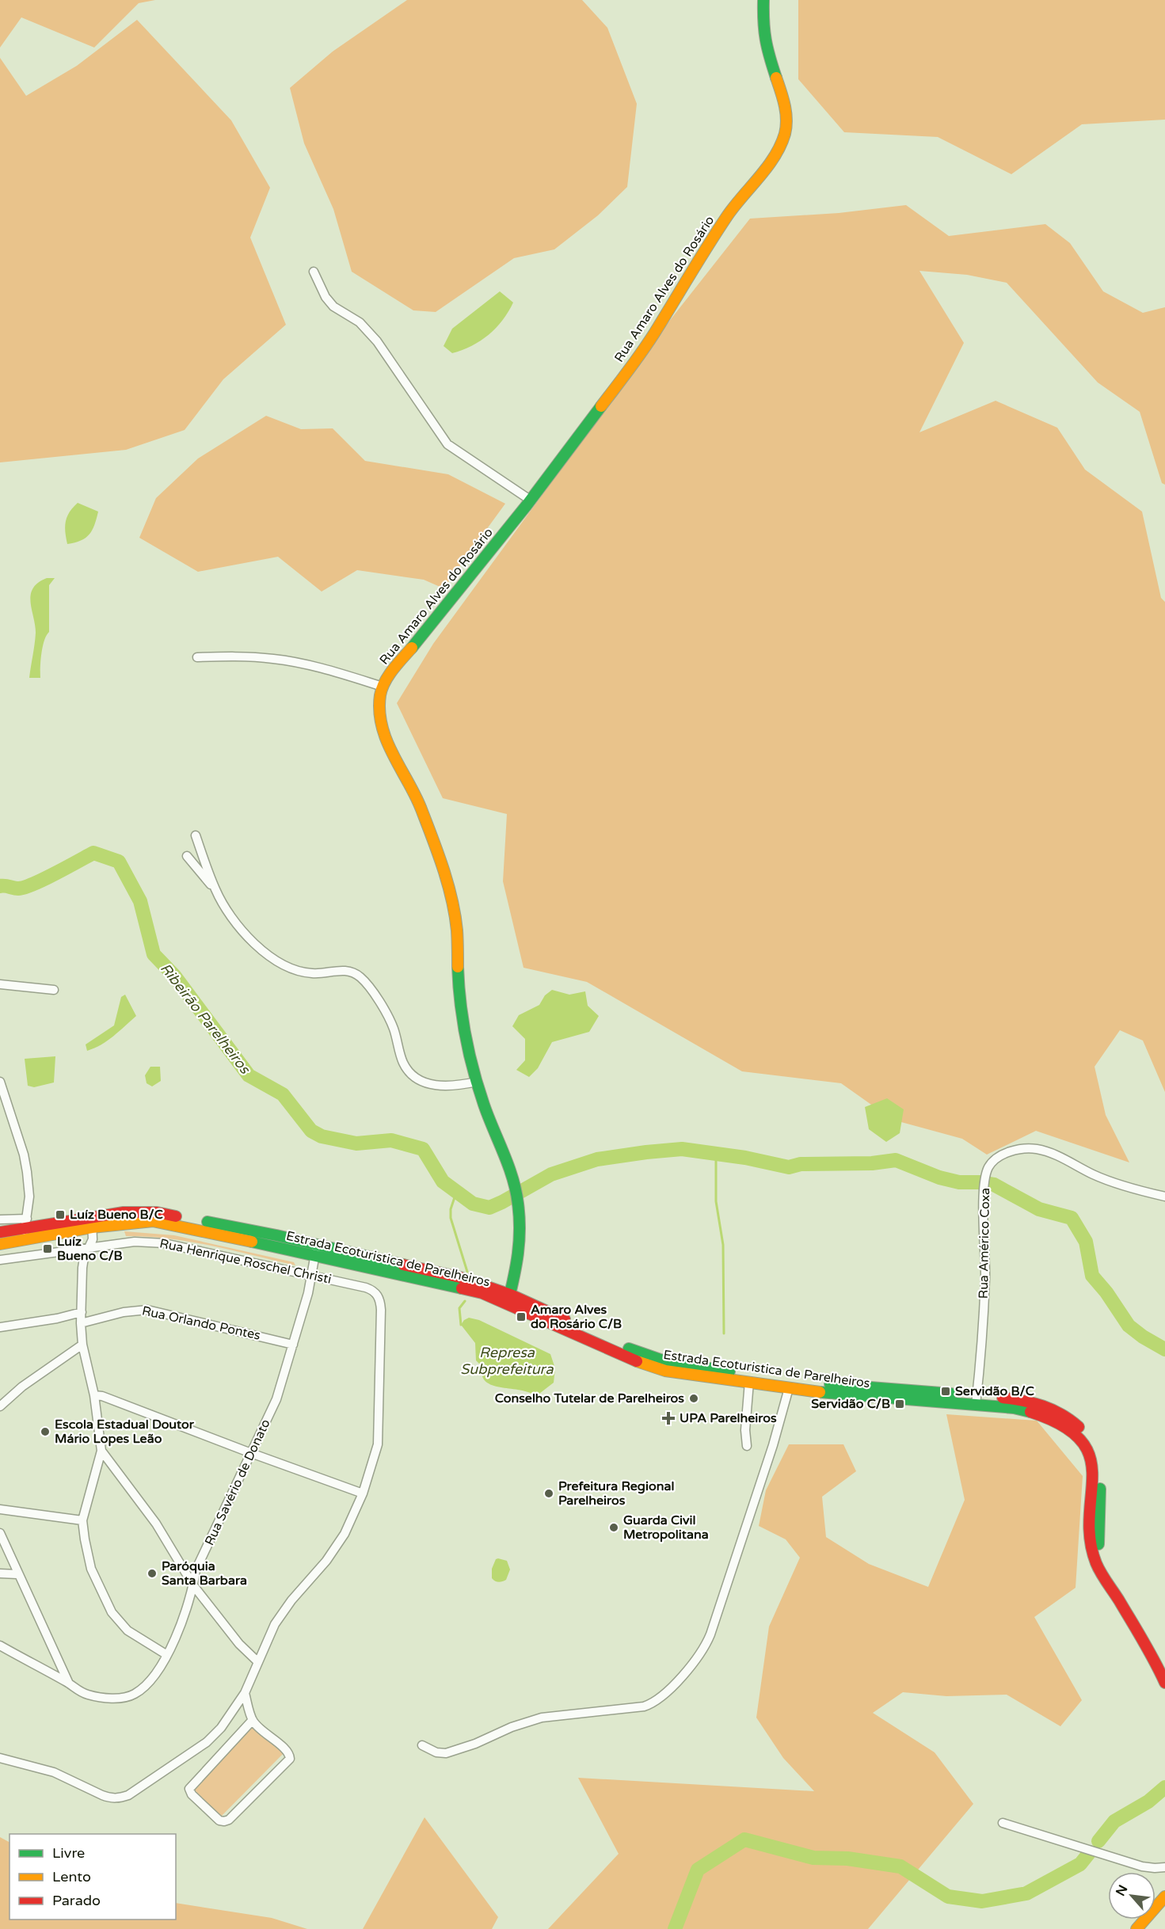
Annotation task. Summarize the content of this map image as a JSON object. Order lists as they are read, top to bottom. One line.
{"streets":{"main road":["Rua Amaro Alves do Rosário","Estrada Ecoturistica de Parelheiros"],"street":["Rua Américo Coxa","Rua Henrique Roschel Christi","Rua Orlando Pontes","Rua Savério de Donato"]},"crossings":[["Rua Amaro Alves do Rosário","Estrada Ecoturistica de Parelheiros"],["Rua Américo Coxa","Estrada Ecoturistica de Parelheiros"],["Estrada Ecoturistica de Parelheiros","Rua Savério de Donato"],["Rua Henrique Roschel Christi","Rua Savério de Donato"],["Rua Orlando Pontes","Rua Savério de Donato"]],"water":["Ribeirão Parelheiros","Represa Subprefeitura"],"places":{"transit":["Luíz Bueno B/C","Luíz Bueno C/B","Amaro Alves do Rosário C/B","Servidão B/C","Servidão C/B"],"other":["Conselho Tutelar de Parelheiros","Escola Estadual Doutor Mário Lopes Leão","Prefeitura Regional Parelheiros","Guarda Civil Metropolitana","Paróquia Santa Barbara"],"health":["UPA Parelheiros"]},"legend":["Livre","Lento","Parado"],"north":"top left"}
